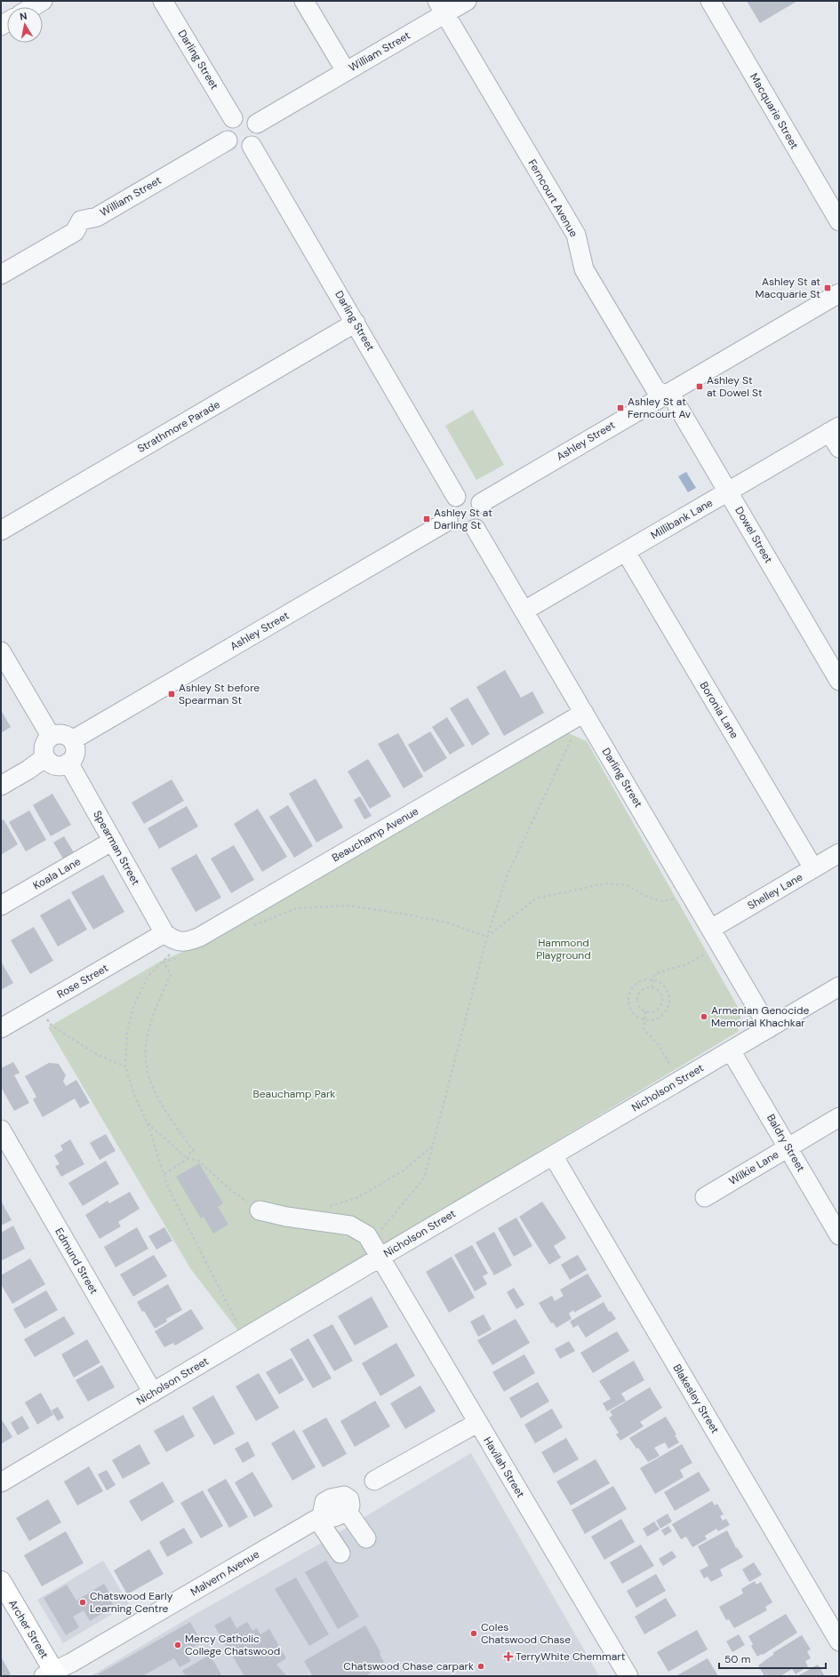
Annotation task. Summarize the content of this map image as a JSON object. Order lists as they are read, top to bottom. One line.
{"streets":{"main road":["Archer Street"],"street":["William Street","Darling Street","Macquarie Street","Ferncourt Avenue","Strathmore Parade","Ashley Street","Millibank Lane","Dowel Street","Boronia Lane","Beauchamp Avenue","Spearman Street","Koala Lane","Shelley Lane","Rose Street","Nicholson Street","Baldry Street","Wilkie Lane","Edmund Street","Blakesley Street","Havilah Street","Malvern Avenue"]},"crossings":[["William Street","Darling Street"],["William Street","Ferncourt Avenue"],["Darling Street","Strathmore Parade"],["Darling Street","Ashley Street"],["Darling Street","Millibank Lane"],["Darling Street","Beauchamp Avenue"],["Darling Street","Shelley Lane"],["Darling Street","Nicholson Street"],["Ferncourt Avenue","Ashley Street"],["Ferncourt Avenue","Dowel Street"],["Ashley Street","Dowel Street"],["Ashley Street","Spearman Street"],["Millibank Lane","Dowel Street"],["Millibank Lane","Boronia Lane"],["Boronia Lane","Shelley Lane"],["Spearman Street","Koala Lane"],["Spearman Street","Rose Street"],["Nicholson Street","Baldry Street"],["Nicholson Street","Edmund Street"],["Nicholson Street","Blakesley Street"],["Nicholson Street","Havilah Street"],["Baldry Street","Wilkie Lane"],["Malvern Avenue","Archer Street"]],"parks":["Hammond Playground","Beauchamp Park"],"places":{"transit":["Ashley St at Macquarie St","Ashley St at Dowel St","Ashley St at Ferncourt Av","Ashley St at Darling St","Ashley St before Spearman St"],"other":["Armenian Genocide Memorial Khachkar","Chatswood Early Learning Centre","Coles Chatswood Chase","Mercy Catholic College Chatswood","Chatswood Chase carpark"],"health":["TerryWhite Chemmart"]},"scale_bar":"50 m","north":"top"}
